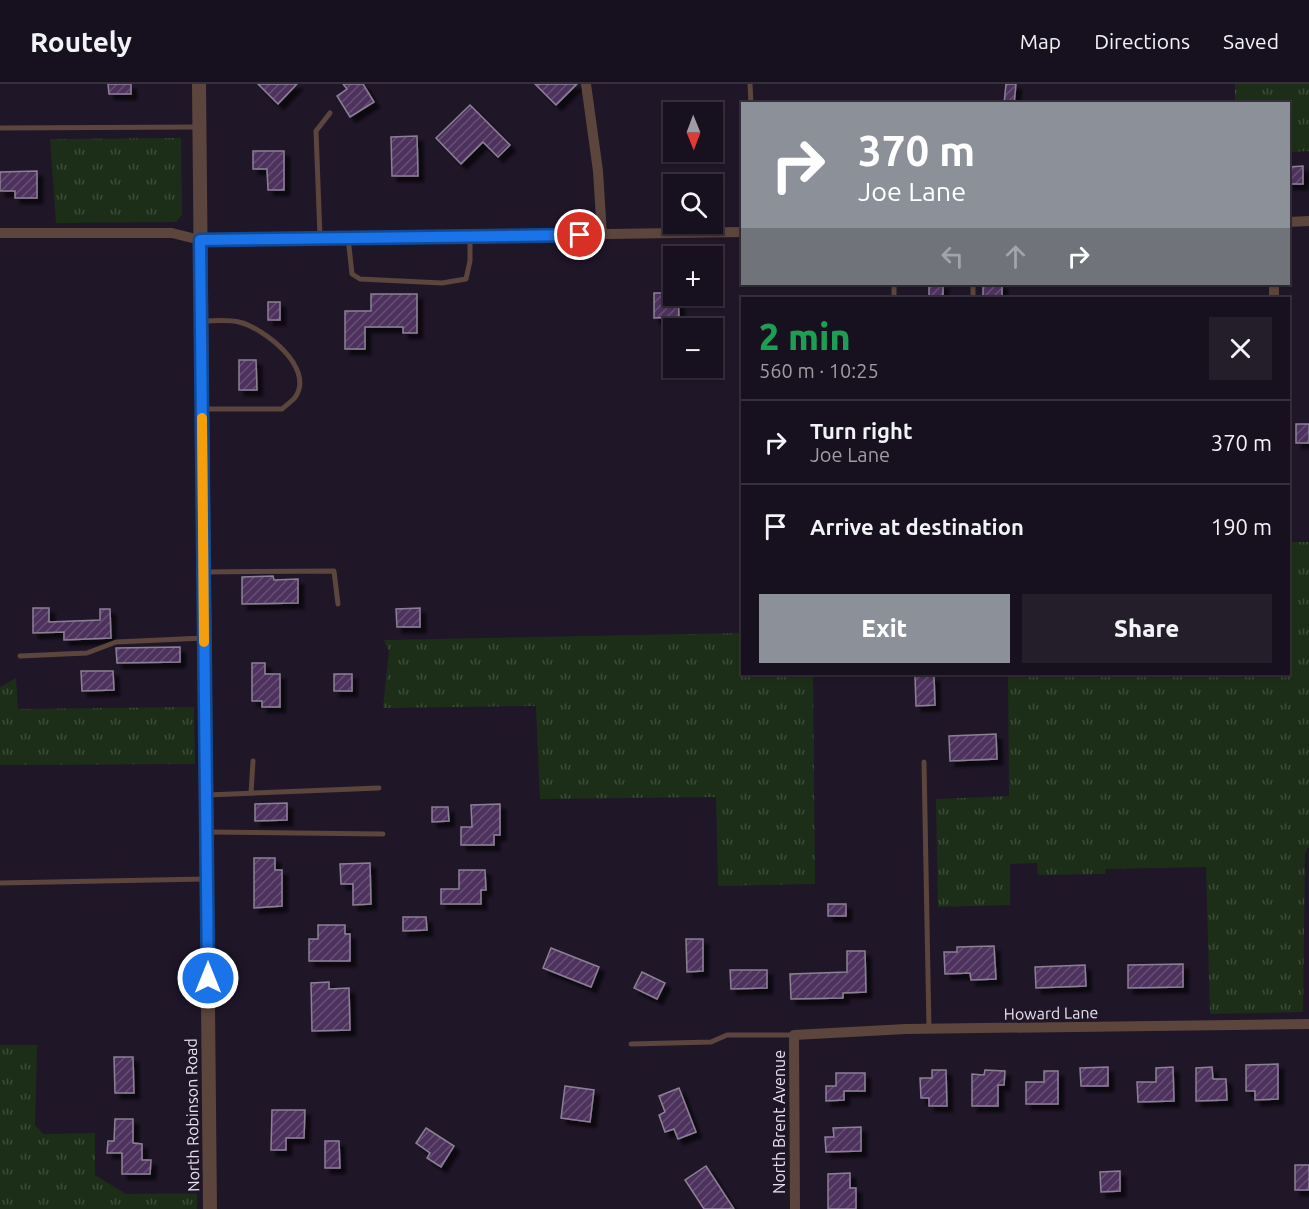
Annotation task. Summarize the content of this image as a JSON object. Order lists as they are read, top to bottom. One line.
{"streets":{"street":["Howard Lane","North Robinson Road","North Brent Avenue"]},"crossings":[["Howard Lane","North Brent Avenue"]],"north":"bottom","page":{"header":"Routely","nav":["Map","Directions","Saved"],"map_buttons":["+","−"],"turn":["370 m","Joe Lane"],"heading":["2 min","560 m · 10:25"],"list":[{"name":"Turn right","note":"Joe Lane","value":"370 m"},{"name":"Arrive at destination","value":"190 m"}],"buttons":["Exit","Share"]}}
